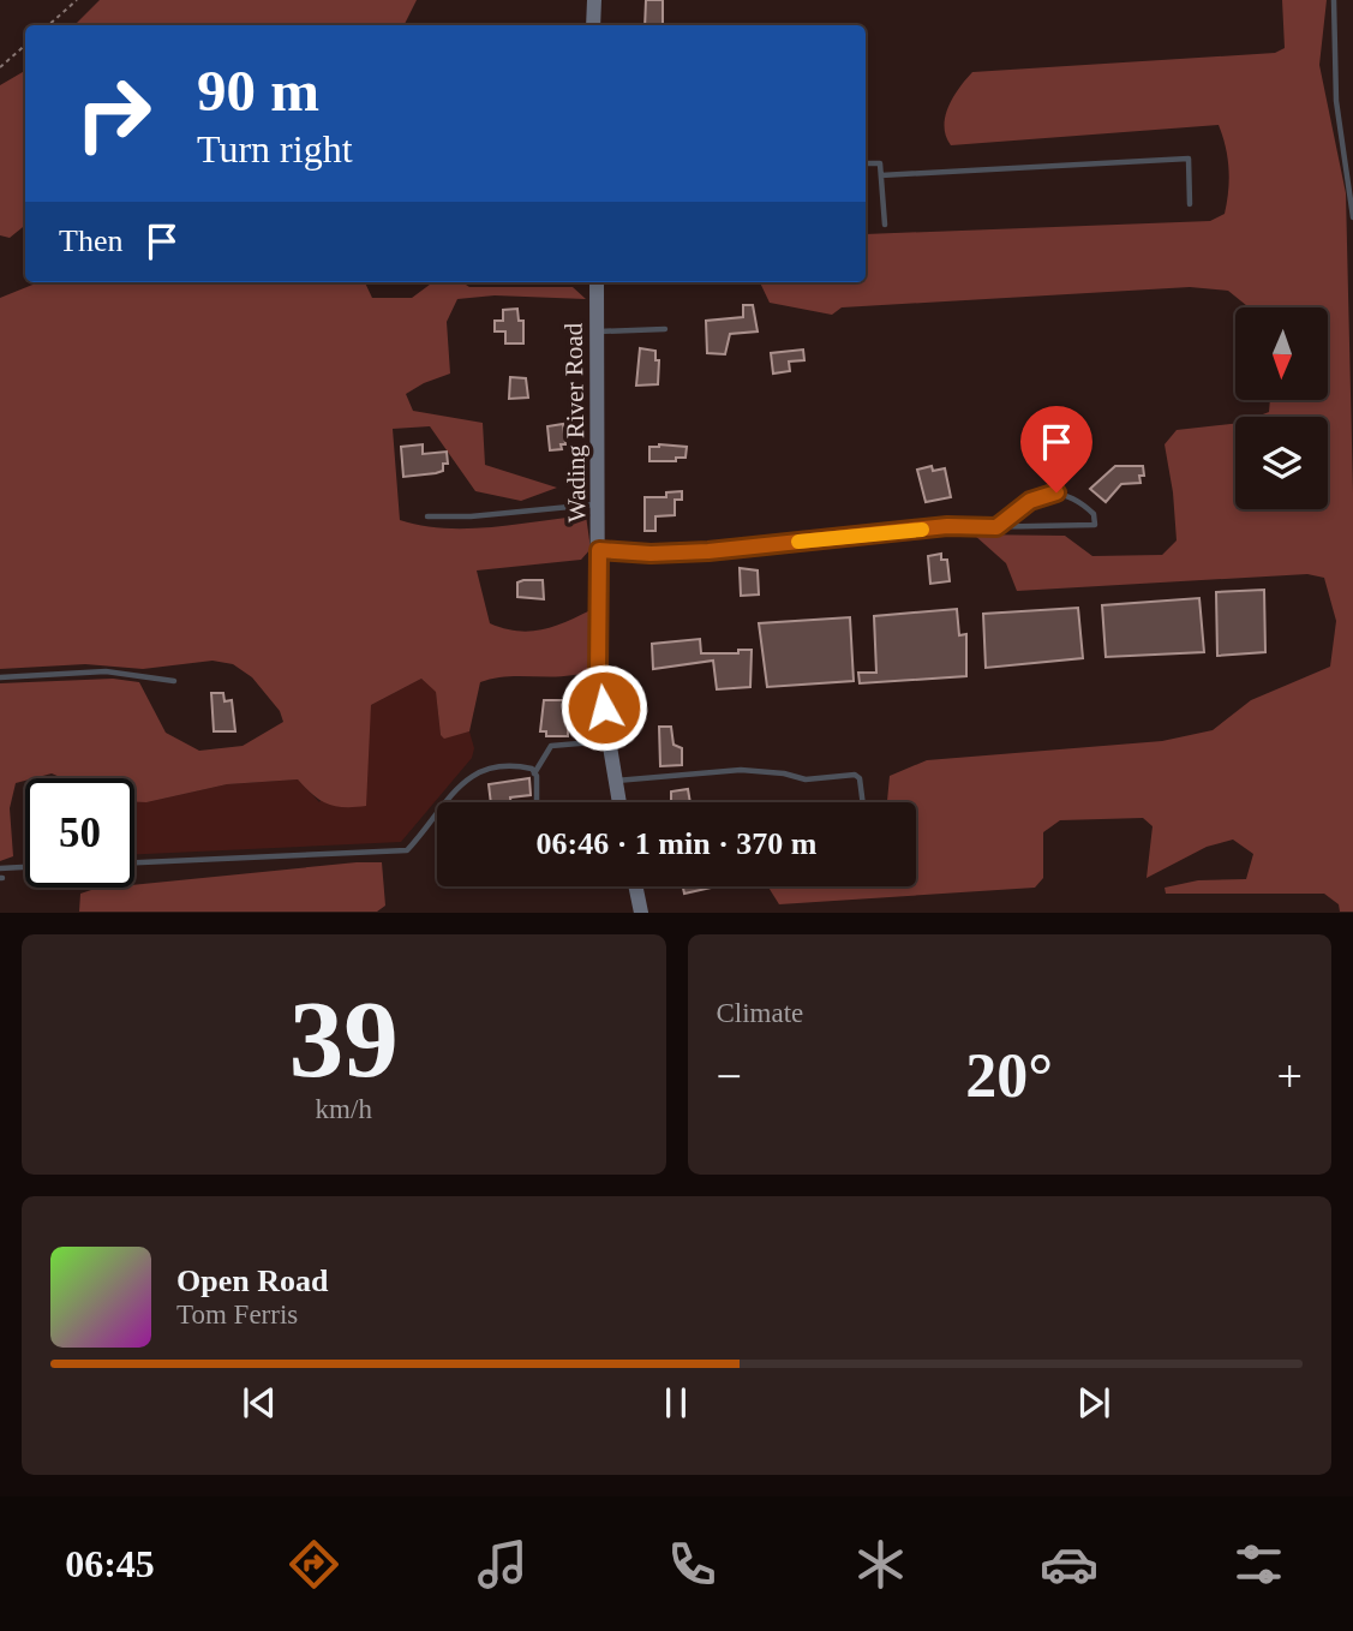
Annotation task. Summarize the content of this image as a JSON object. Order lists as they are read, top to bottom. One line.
{"streets":{"main road":["Wading River Road"]},"north":"bottom","page":{"turn":["90 m","Turn right"],"then":"Then","limit":"50","trip":"06:46 · 1 min · 370 m","tile":[["39","km/h"],"Climate"],"heat":["−","20°","+"],"song":["Open Road","Tom Ferris"],"tabs":"06:45"}}
